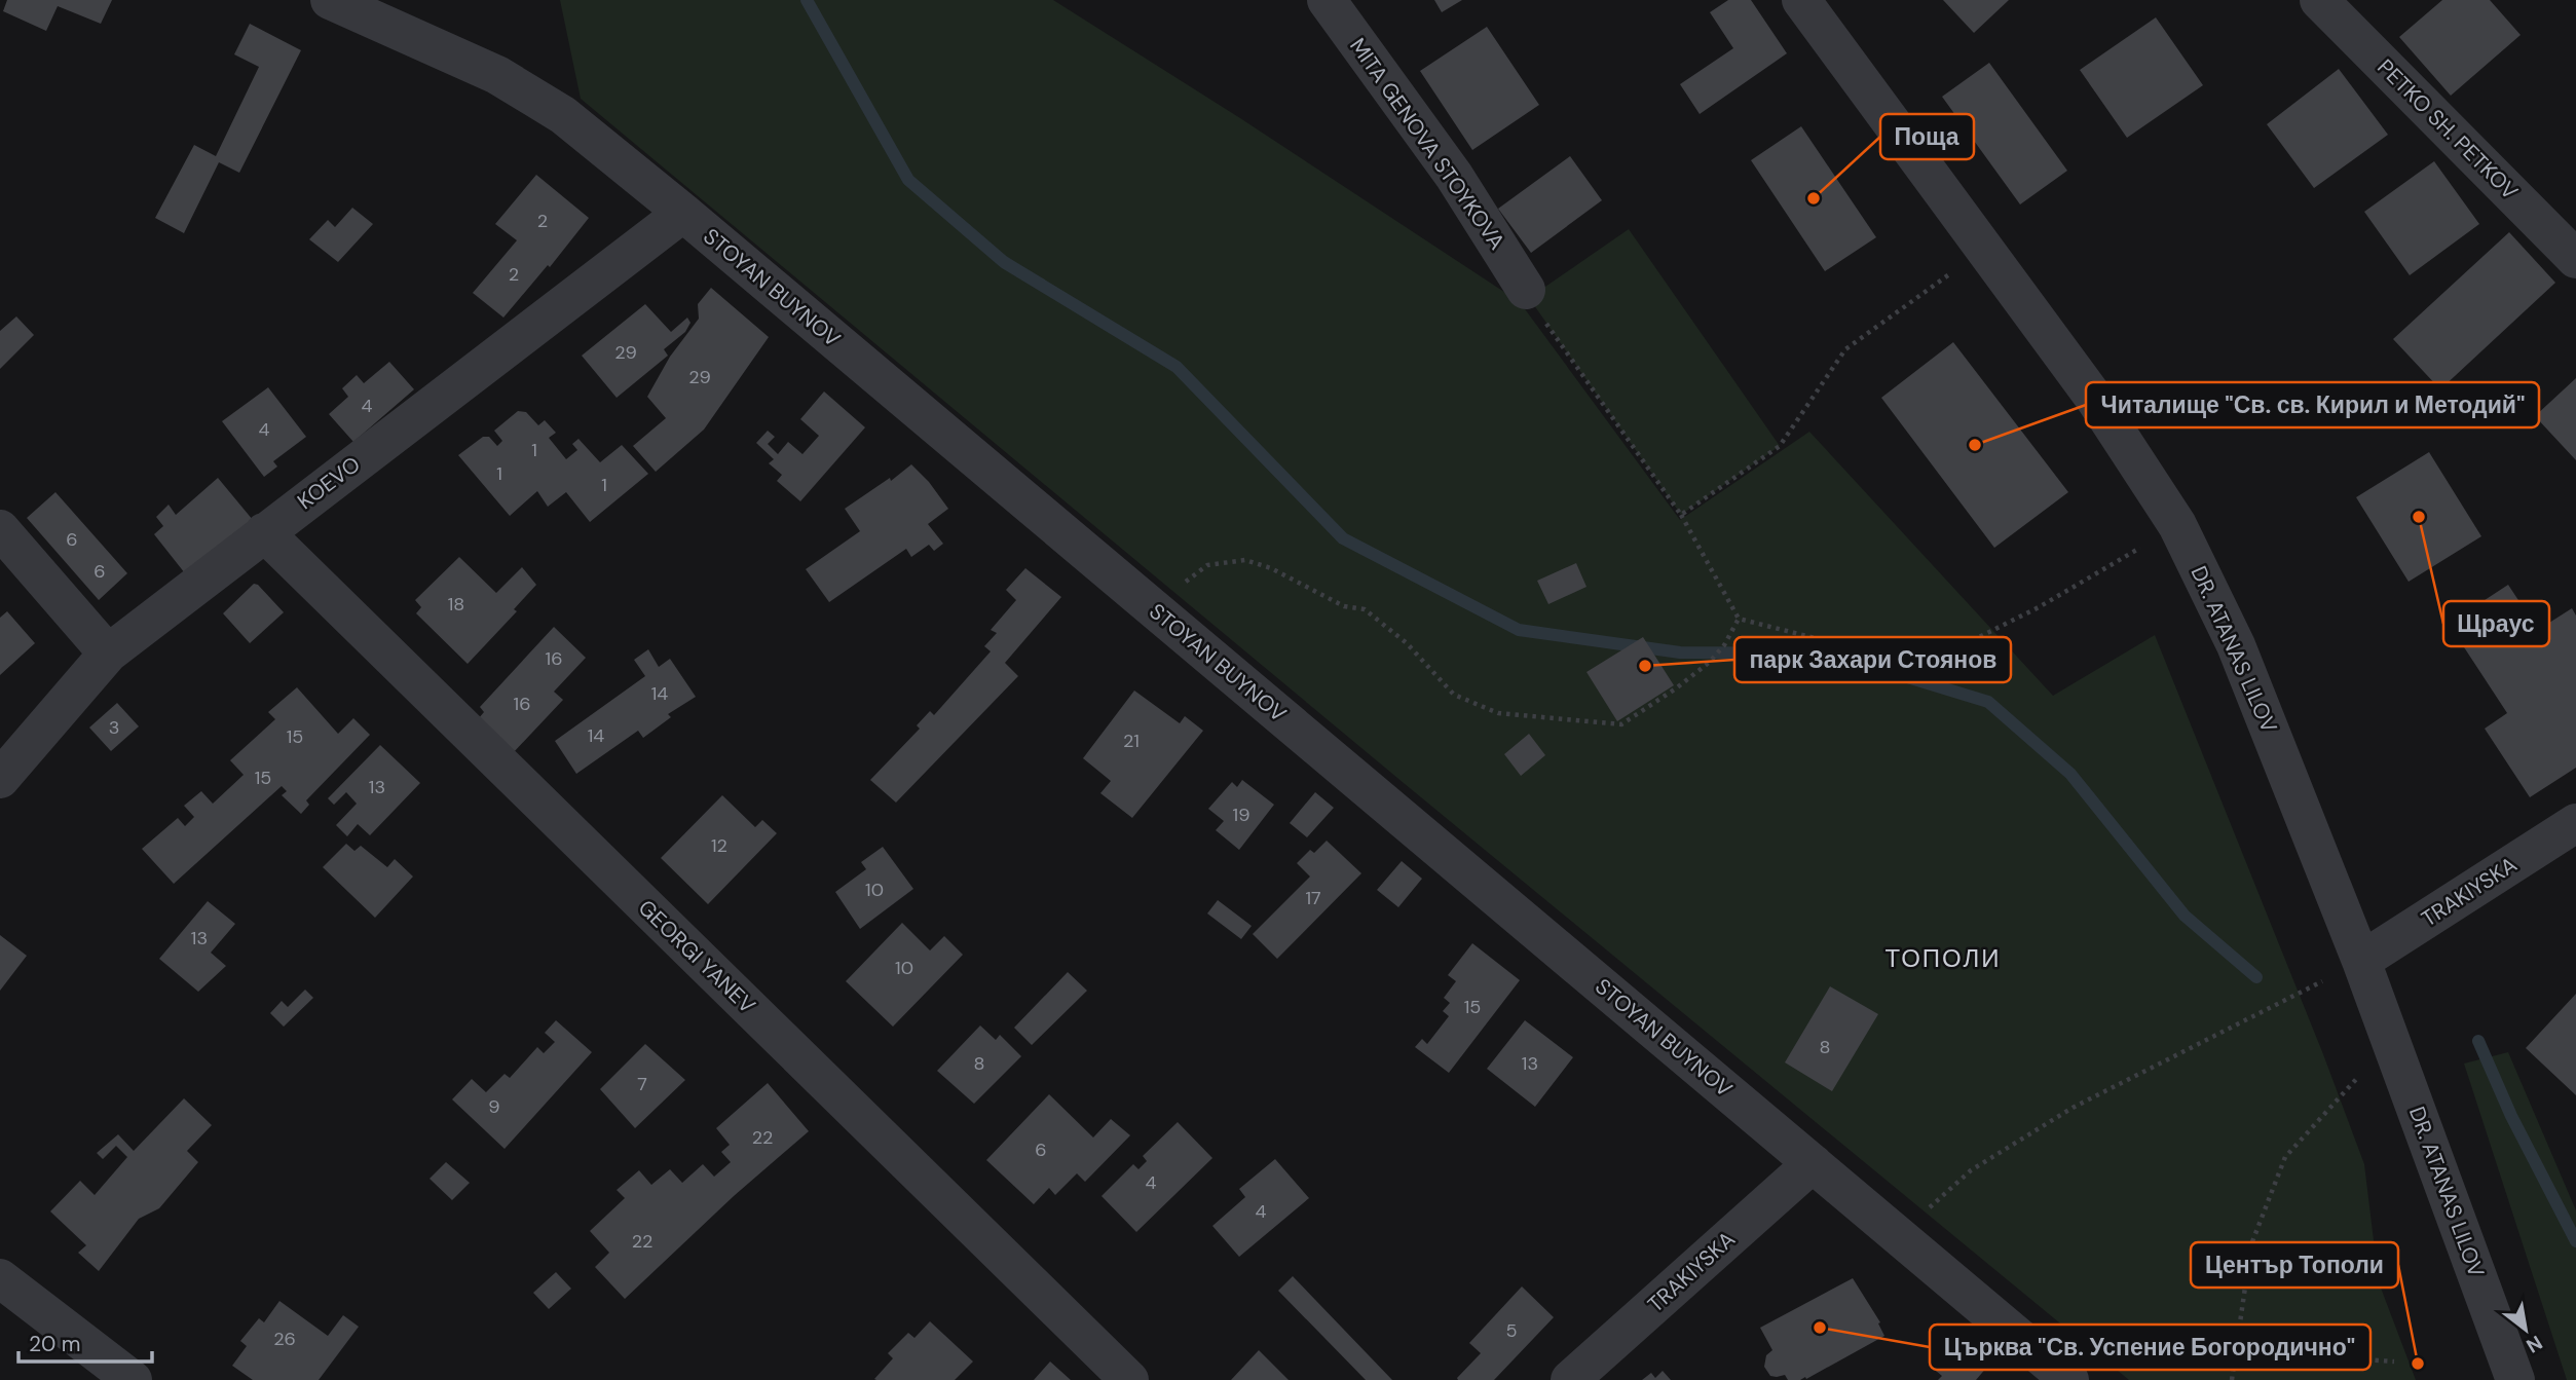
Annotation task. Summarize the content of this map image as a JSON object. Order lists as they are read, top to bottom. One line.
{"streets":{"street":["PETKO SH. PETKOV","MITA GENOVA STOYKOVA","STOYAN BUYNOV","KOEVO","DR. ATANAS LILOV","TRAKIYSKA","GEORGI YANEV"]},"crossings":[["STOYAN BUYNOV","KOEVO"],["STOYAN BUYNOV","TRAKIYSKA"],["KOEVO","GEORGI YANEV"],["DR. ATANAS LILOV","TRAKIYSKA"]],"districts":["ТОПОЛИ"],"places":["Поща","Читалище \"Св. св. Кирил и Методий\"","Щраус","парк Захари Стоянов","Църква \"Св. Успение Богородично\"","Център Тополи"],"house_numbers":["2","2","29","29","4","4","1","1","1","6","6","18","16","14","16","3","14","15","21","15","13","19","12","10","17","13","10","15","8","8","13","7","9","22","6","4","4","22","5","26"],"scale_bar":"20 m","north":"bottom right"}
